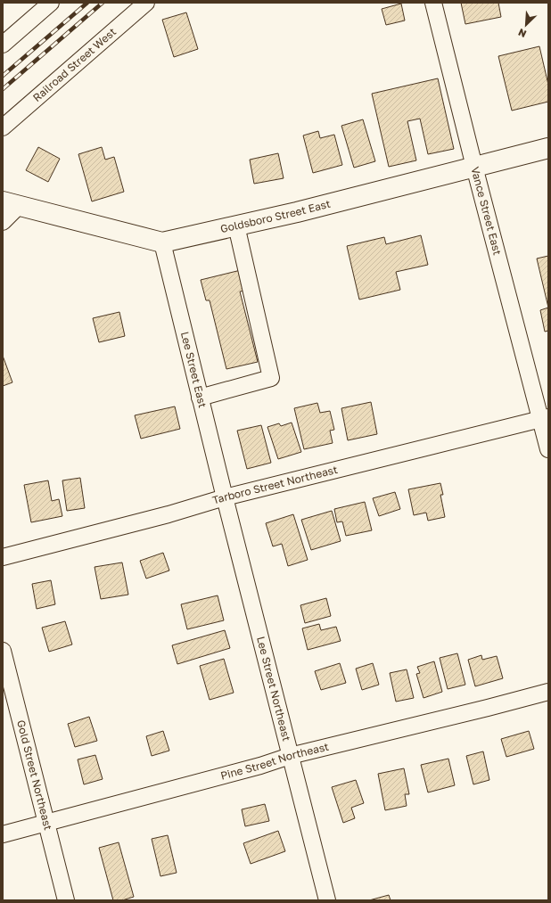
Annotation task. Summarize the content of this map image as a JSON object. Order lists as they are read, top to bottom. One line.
{"streets":{"main road":["Goldsboro Street East"],"street":["Railroad Street West","Vance Street East","Lee Street East","Tarboro Street Northeast","Lee Street Northeast","Pine Street Northeast","Gold Street Northeast"]},"crossings":[["Vance Street East","Goldsboro Street East"],["Vance Street East","Tarboro Street Northeast"],["Goldsboro Street East","Lee Street East"],["Lee Street East","Tarboro Street Northeast"],["Lee Street East","Lee Street Northeast"],["Tarboro Street Northeast","Lee Street Northeast"],["Lee Street Northeast","Pine Street Northeast"],["Pine Street Northeast","Gold Street Northeast"]],"north":"bottom left"}
